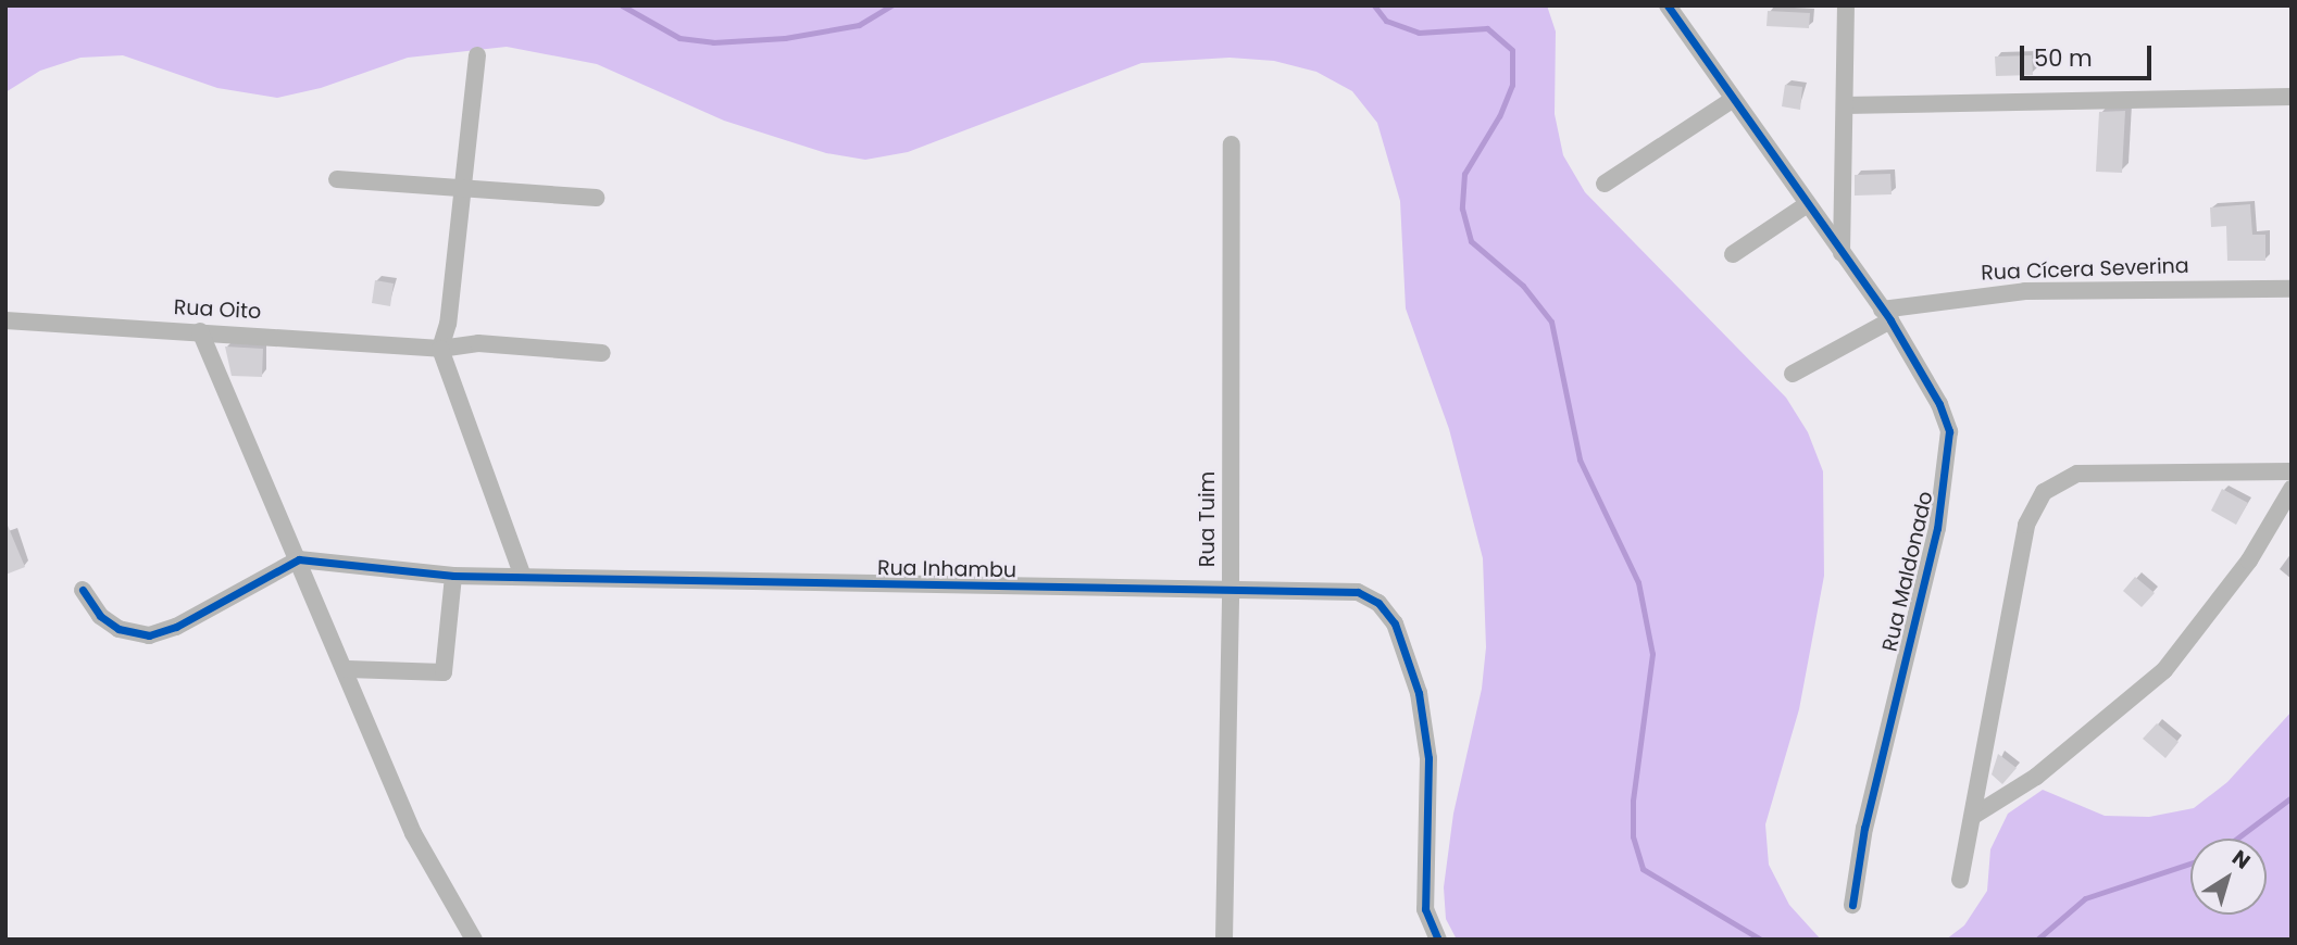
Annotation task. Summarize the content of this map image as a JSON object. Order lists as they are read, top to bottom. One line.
{"streets":{"street":["Rua Cícera Severina","Rua Oito","Rua Tuim","Rua Inhambu","Rua Maldonado"]},"crossings":[["Rua Cícera Severina","Rua Maldonado"],["Rua Tuim","Rua Inhambu"]],"scale_bar":"50 m","north":"top right"}
